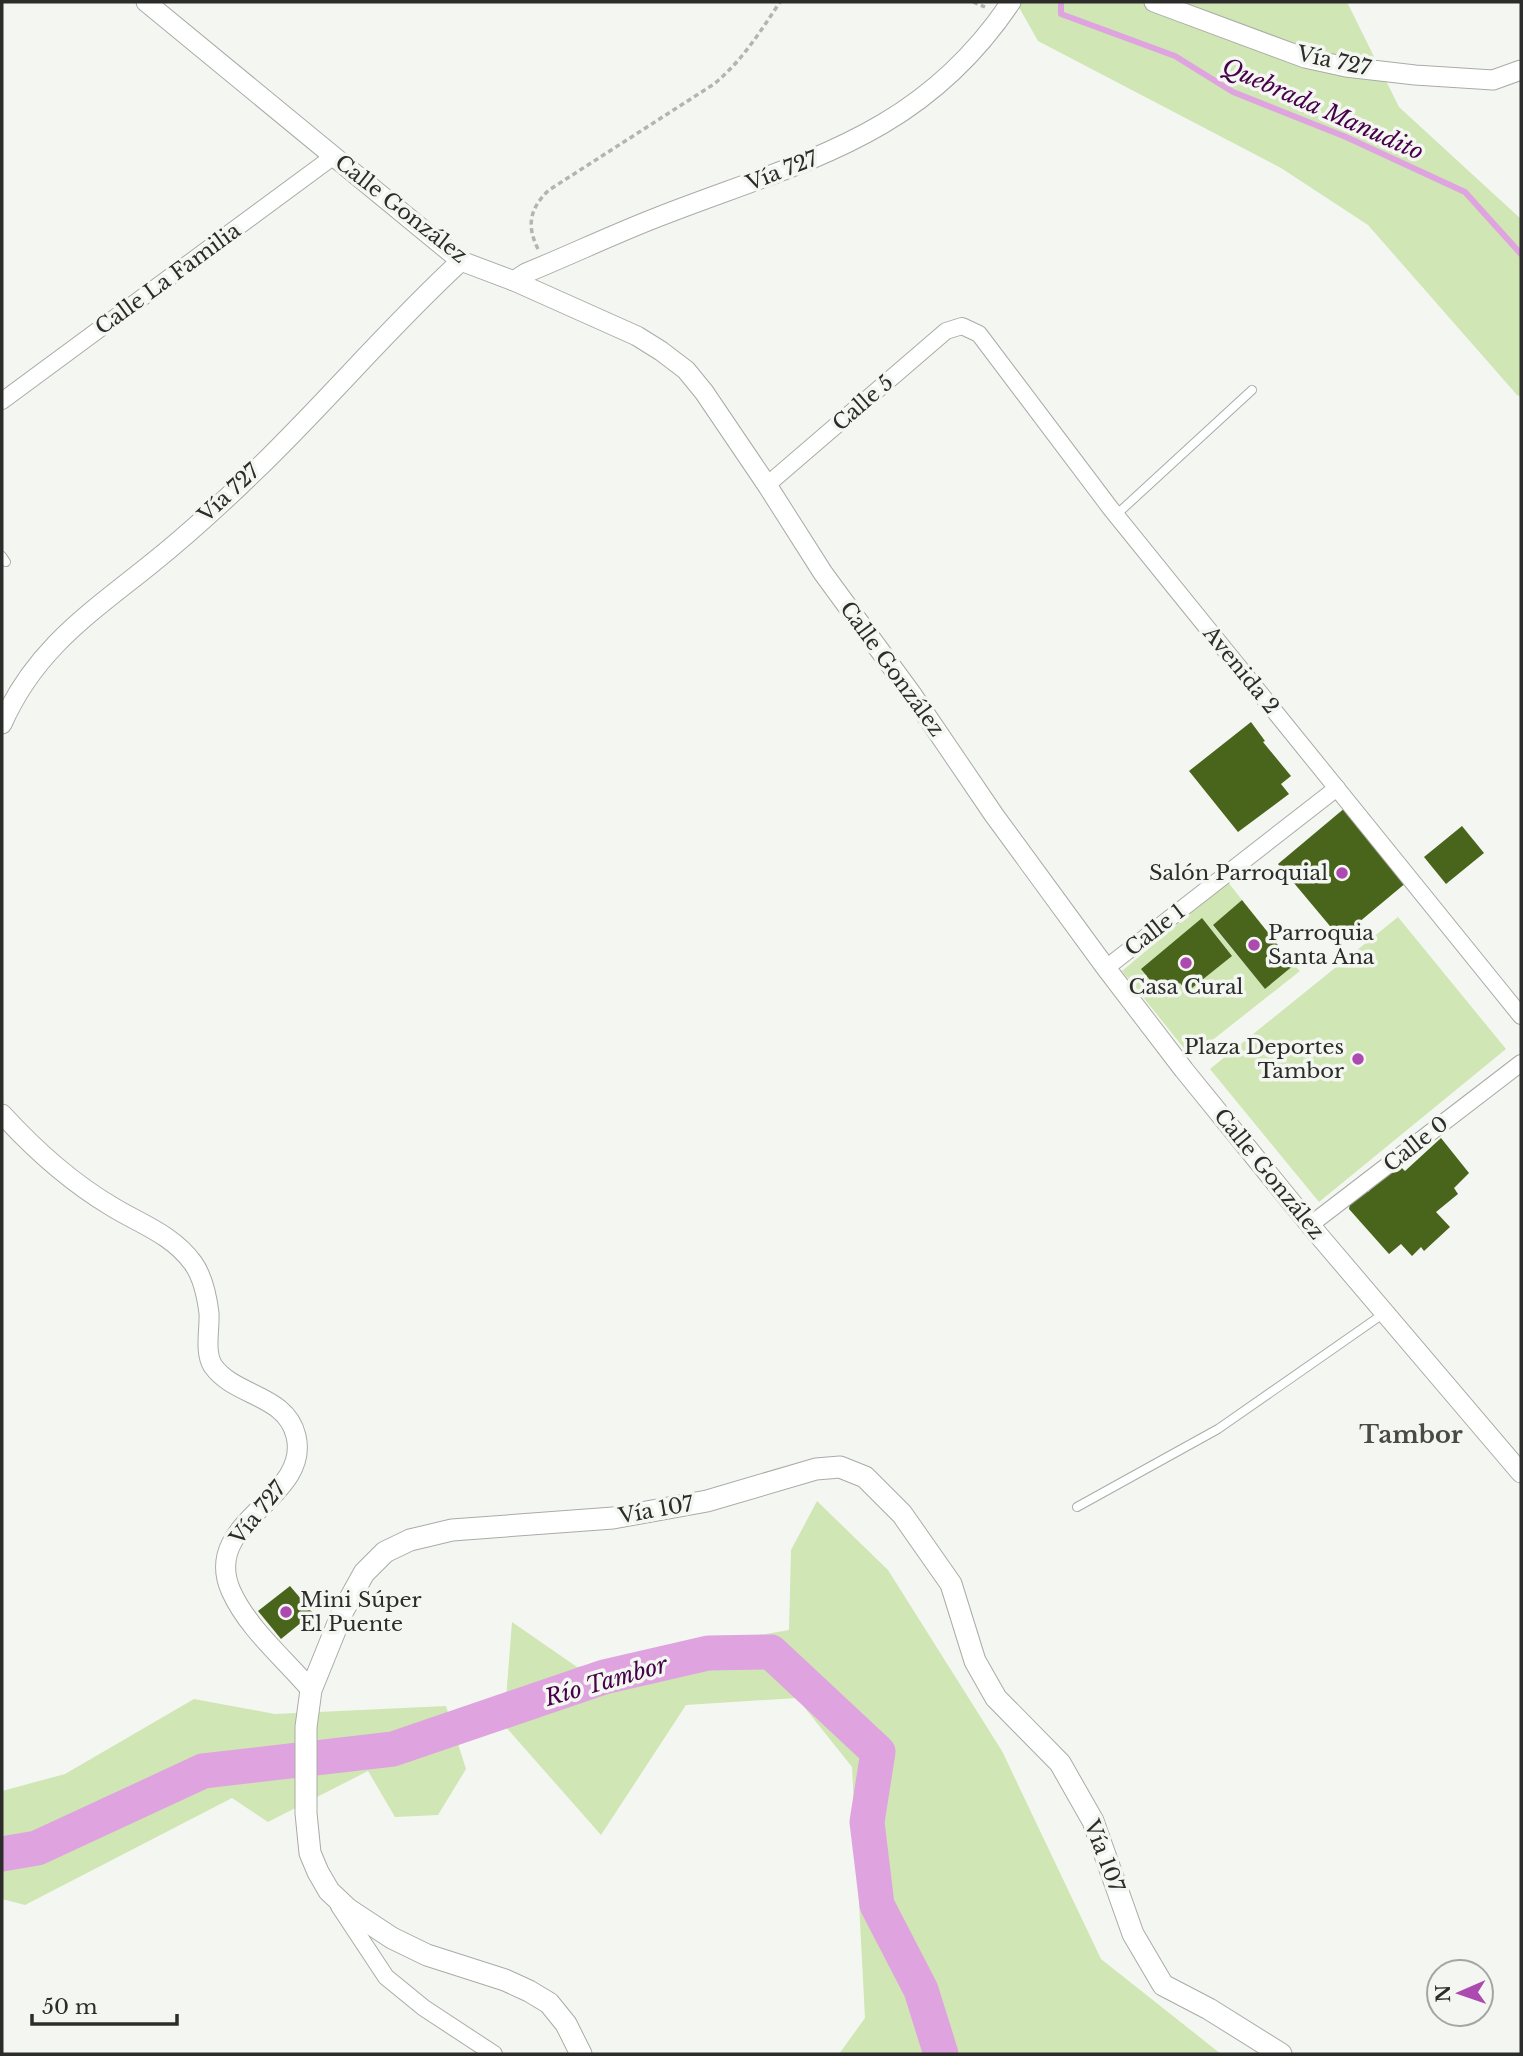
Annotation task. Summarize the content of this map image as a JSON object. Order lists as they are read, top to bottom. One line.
{"streets":{"main road":["Vía 107"],"street":["Vía 727","Calle González","Calle La Familia","Calle 5","Avenida 2","Calle 1","Calle 0"]},"crossings":[["Vía 727","Calle González"],["Vía 727","Vía 107"],["Calle González","Calle La Familia"],["Calle González","Calle 5"],["Calle González","Calle 1"],["Calle González","Calle 0"],["Calle 5","Avenida 2"],["Avenida 2","Calle 1"]],"districts":["Tambor"],"water":["Quebrada Manudito","Río Tambor"],"places":["Salón Parroquial","Parroquia Santa Ana","Casa Cural","Plaza Deportes Tambor","Mini Súper El Puente"],"scale_bar":"50 m","north":"left"}
